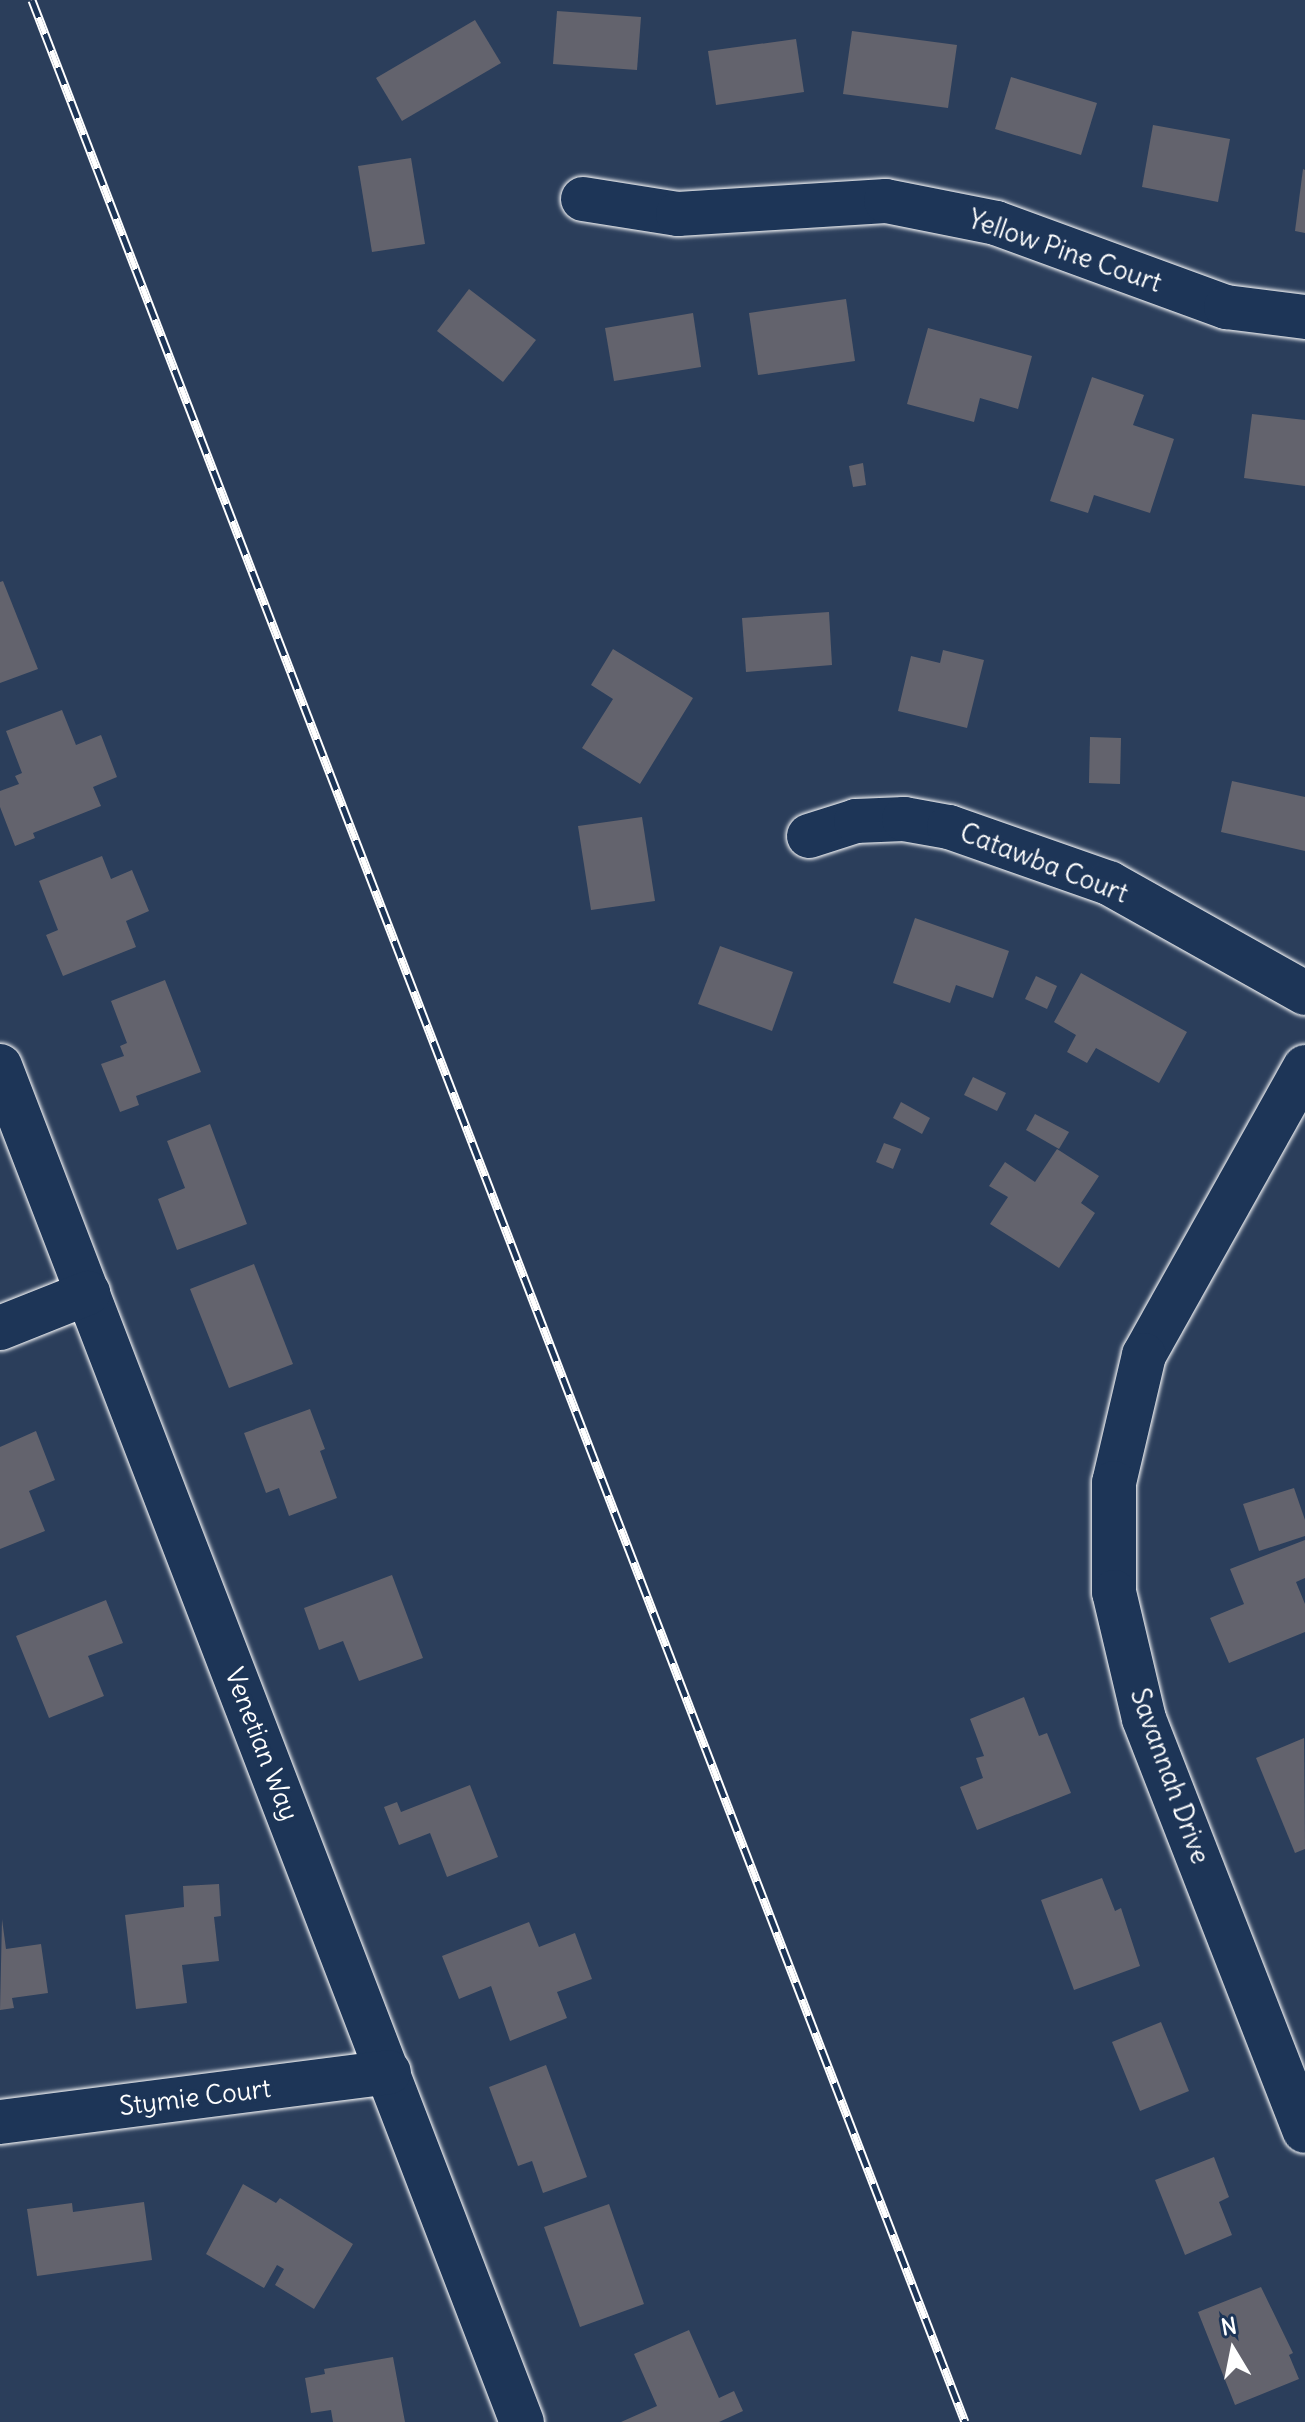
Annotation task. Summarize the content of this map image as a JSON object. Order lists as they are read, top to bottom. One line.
{"streets":{"street":["Yellow Pine Court","Catawba Court","Venetian Way","Savannah Drive","Stymie Court"]},"crossings":[["Venetian Way","Stymie Court"]],"north":"top"}
